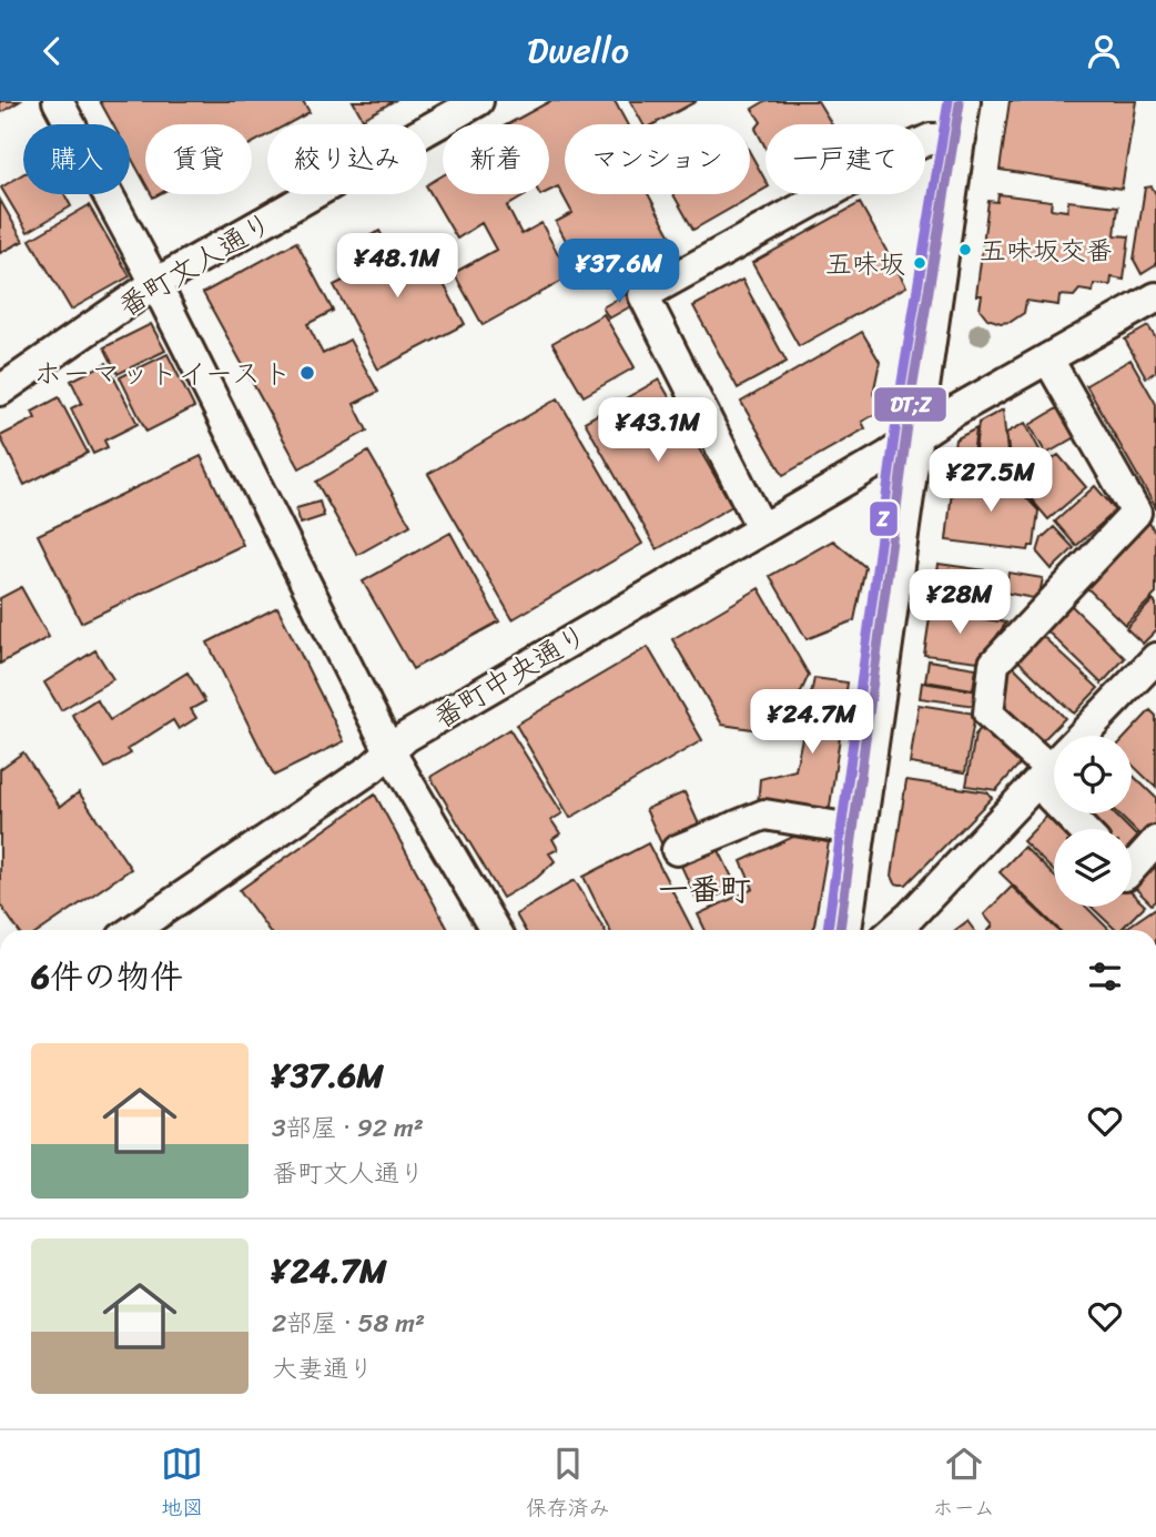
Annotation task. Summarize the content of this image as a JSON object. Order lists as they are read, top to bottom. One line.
{"streets":{"street":["番町文人通り","番町中央通り"]},"districts":["一番町"],"places":["五味坂交番","五味坂","ホーマットイースト"],"lines":["transit line Z","transit line DT;Z"],"page":{"header":"Dwello","chip":["購入","賃貸","絞り込み","新着","マンション","一戸建て"],"price":["¥48.1M","¥37.6M","¥43.1M","¥27.5M","¥28M","¥24.7M"],"heading":"6件の物件","list":[{"name":"¥37.6M","note":"3部屋 · 92 m² · 番町文人通り"},{"name":"¥24.7M","note":"2部屋 · 58 m² · 大妻通り"}],"tabs":["地図","保存済み","ホーム"]}}
